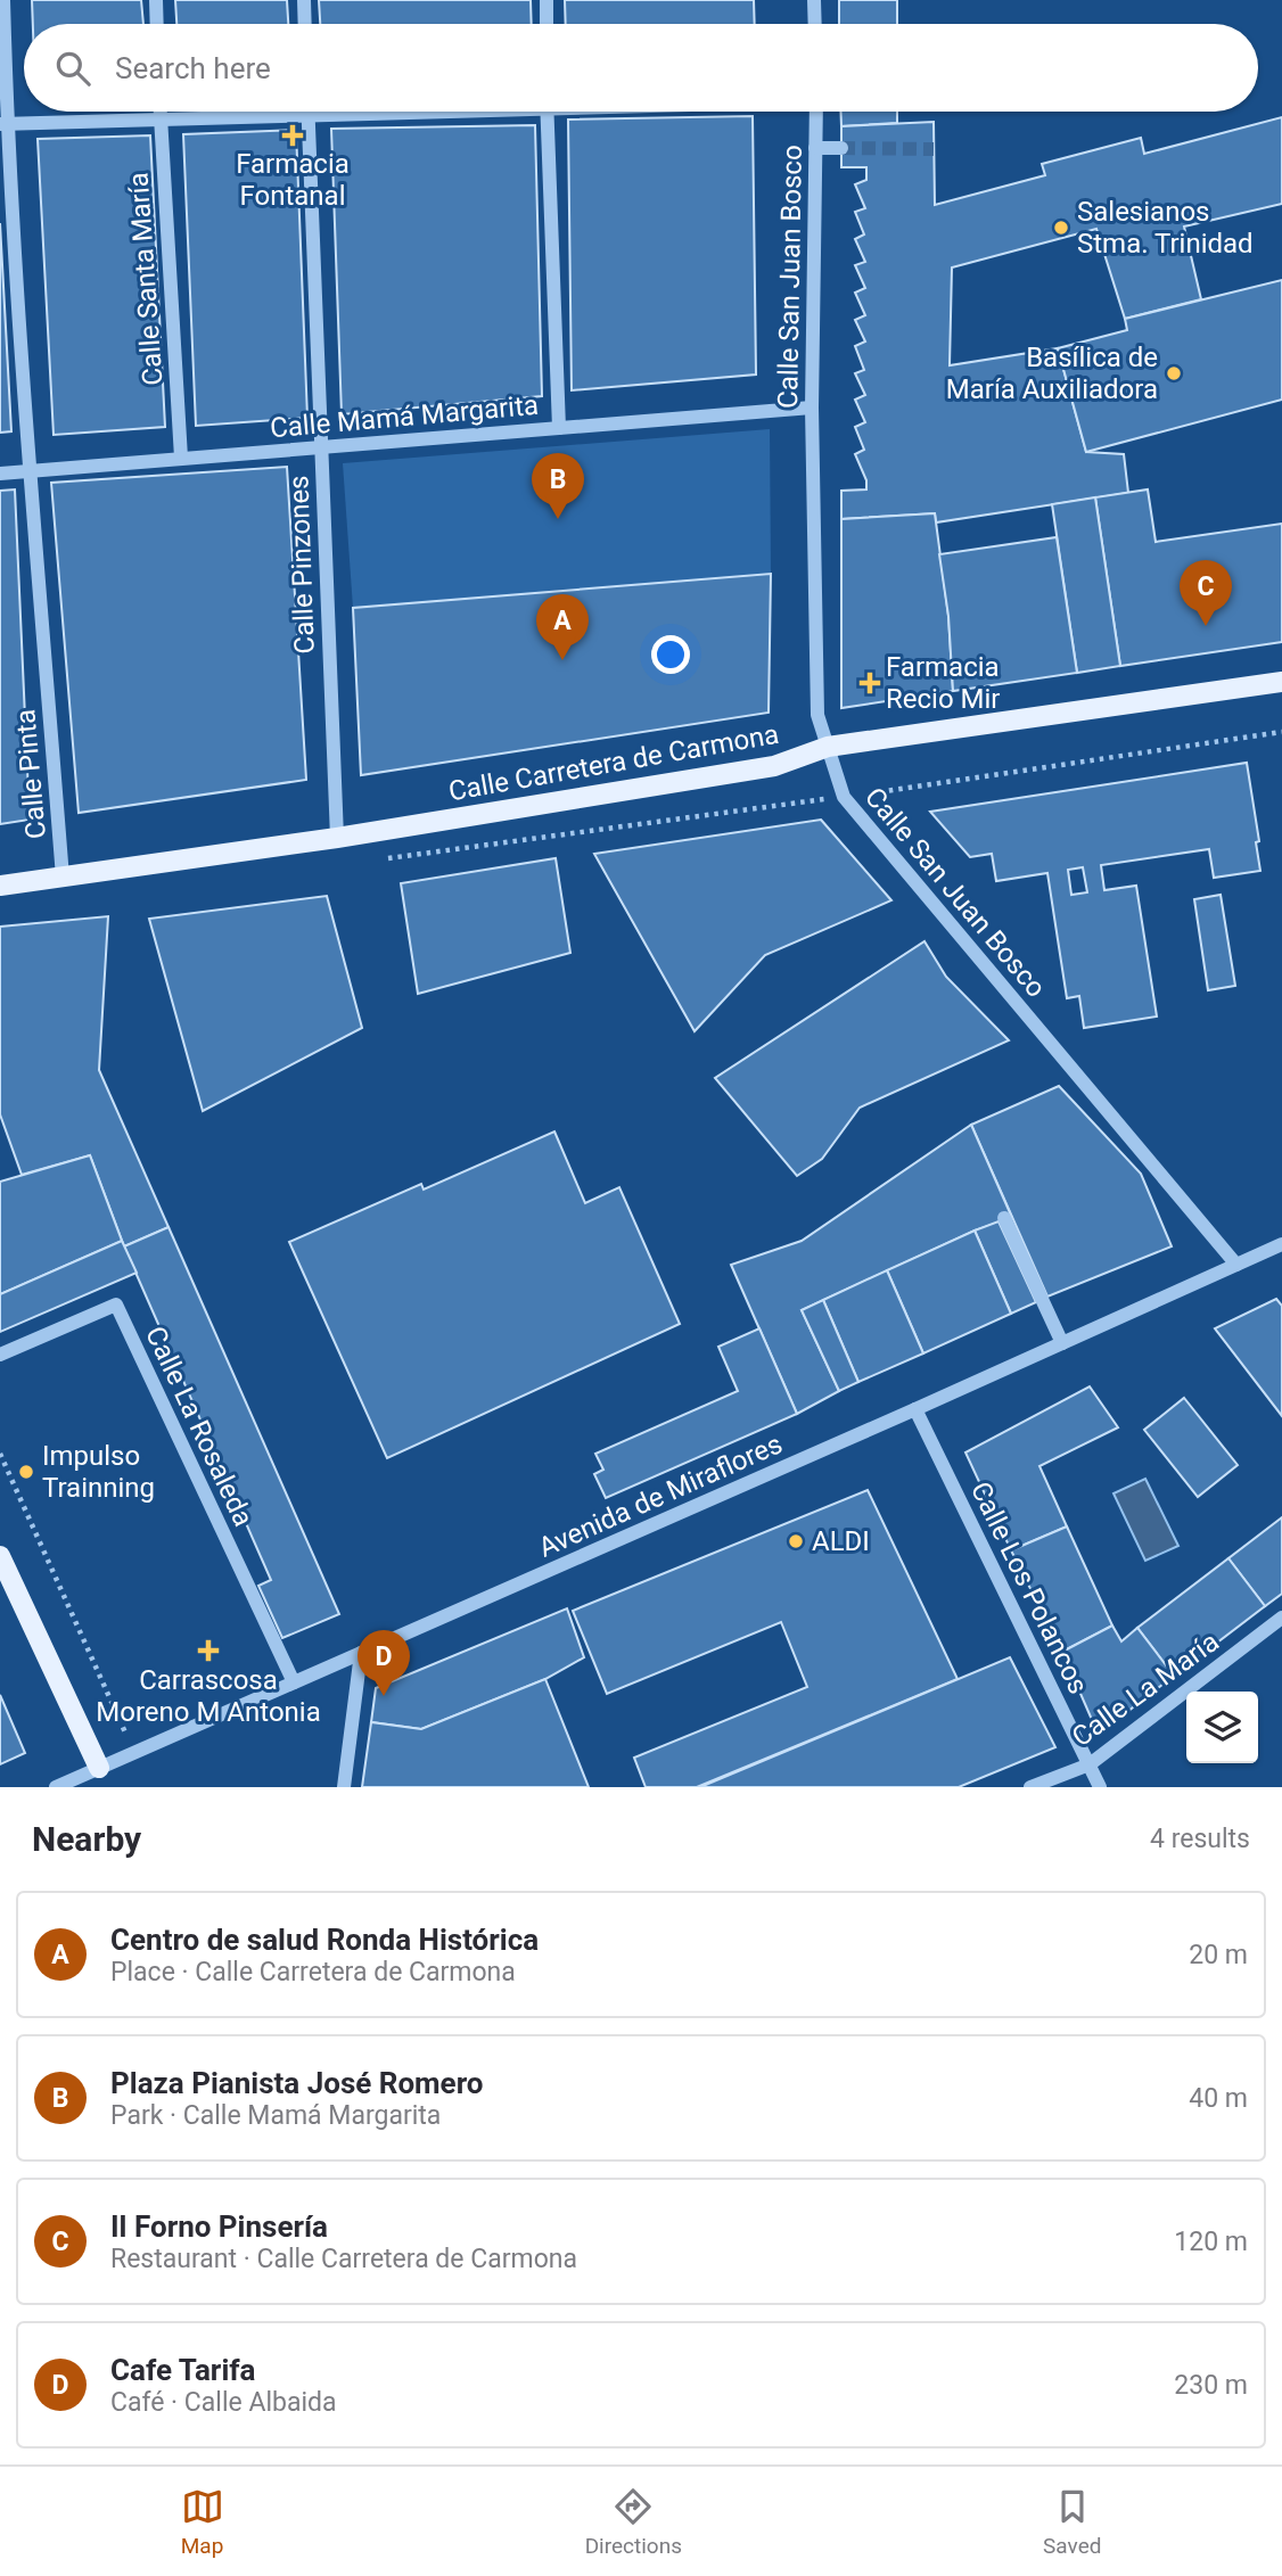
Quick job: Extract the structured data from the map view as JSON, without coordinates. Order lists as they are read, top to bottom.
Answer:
{
  "streets": {
    "main road": ["Calle Carretera de Carmona"],
    "street": [
      "Calle San Juan Bosco",
      "Calle Santa María",
      "Calle Mamá Margarita",
      "Calle Pinzones",
      "Calle Pinta",
      "Calle La Rosaleda",
      "Avenida de Miraflores",
      "Calle Los Polancos",
      "Calle La María"
    ]
  },
  "crossings": [
    ["Calle San Juan Bosco", "Calle Mamá Margarita"],
    ["Calle San Juan Bosco", "Calle Carretera de Carmona"],
    ["Calle San Juan Bosco", "Avenida de Miraflores"],
    ["Calle Santa María", "Calle Mamá Margarita"],
    ["Calle Mamá Margarita", "Calle Pinzones"],
    ["Calle Mamá Margarita", "Calle Pinta"],
    ["Calle Pinzones", "Calle Carretera de Carmona"],
    ["Calle Carretera de Carmona", "Calle Pinta"],
    ["Calle La Rosaleda", "Avenida de Miraflores"],
    ["Avenida de Miraflores", "Calle Los Polancos"],
    ["Calle Los Polancos", "Calle La María"]
  ],
  "places": {
    "health": ["Farmacia Fontanal", "Farmacia Recio Mir", "Carrascosa Moreno M Antonia"],
    "other": [
      "Salesianos Stma. Trinidad",
      "Basílica de María Auxiliadora",
      "Impulso Trainning",
      "ALDI"
    ]
  },
  "page": {
    "search": "Search here",
    "pins": [
      "B",
      "C",
      "A",
      "D"
    ],
    "heading": ["Nearby", "4 results"],
    "list": [
      {
        "mark": "A",
        "name": "Centro de salud Ronda Histórica",
        "note": "Place · Calle Carretera de Carmona",
        "value": "20 m"
      },
      {
        "mark": "B",
        "name": "Plaza Pianista José Romero",
        "note": "Park · Calle Mamá Margarita",
        "value": "40 m"
      },
      {
        "mark": "C",
        "name": "Il Forno Pinsería",
        "note": "Restaurant · Calle Carretera de Carmona",
        "value": "120 m"
      },
      {
        "mark": "D",
        "name": "Cafe Tarifa",
        "note": "Café · Calle Albaida",
        "value": "230 m"
      }
    ],
    "nav": ["Map", "Directions", "Saved"]
  }
}
